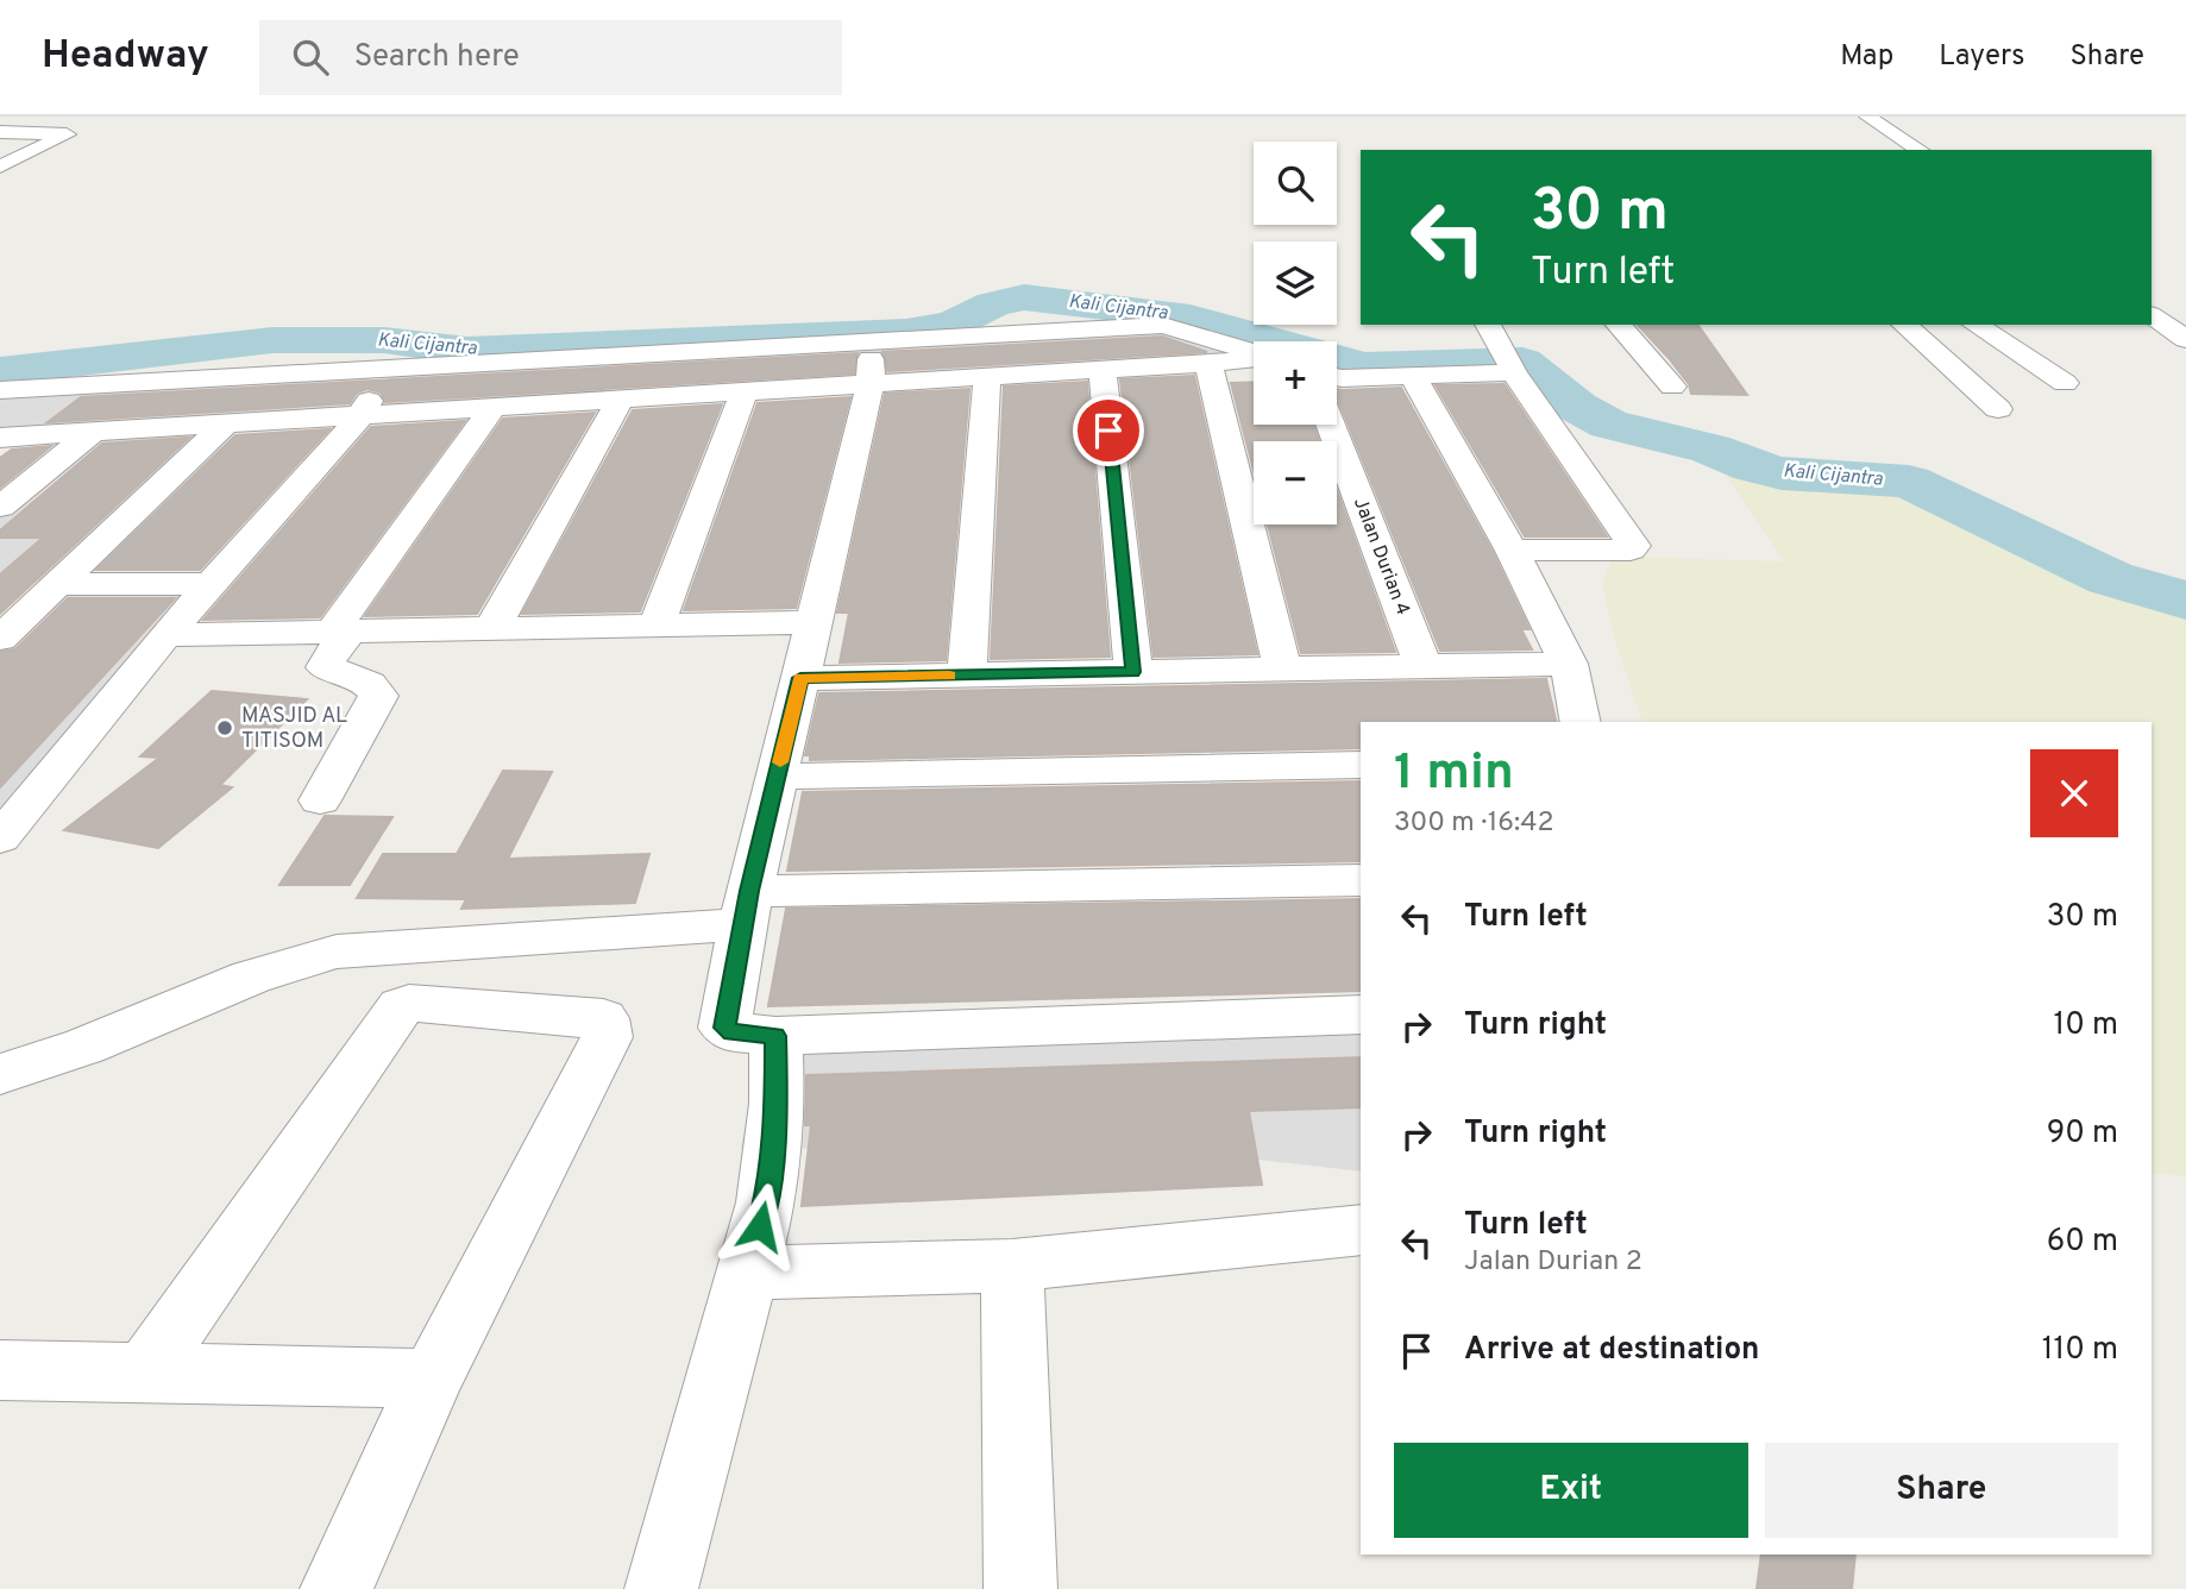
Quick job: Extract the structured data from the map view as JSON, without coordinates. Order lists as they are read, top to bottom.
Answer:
{
  "streets": {
    "street": ["Jalan Durian 4"]
  },
  "water": ["Kali Cijantra"],
  "places": ["MASJID AL TITISOM"],
  "page": {
    "header": "Headway",
    "search": "Search here",
    "nav": ["Map", "Layers", "Share"],
    "map_buttons": ["+", "−"],
    "turn": ["30 m", "Turn left"],
    "heading": ["1 min", "300 m · 16:42"],
    "list": [
      {
        "name": "Turn left",
        "value": "30 m"
      },
      {
        "name": "Turn right",
        "value": "10 m"
      },
      {
        "name": "Turn right",
        "value": "90 m"
      },
      {
        "name": "Turn left",
        "note": "Jalan Durian 2",
        "value": "60 m"
      },
      {
        "name": "Arrive at destination",
        "value": "110 m"
      }
    ],
    "buttons": ["Exit", "Share"]
  }
}
